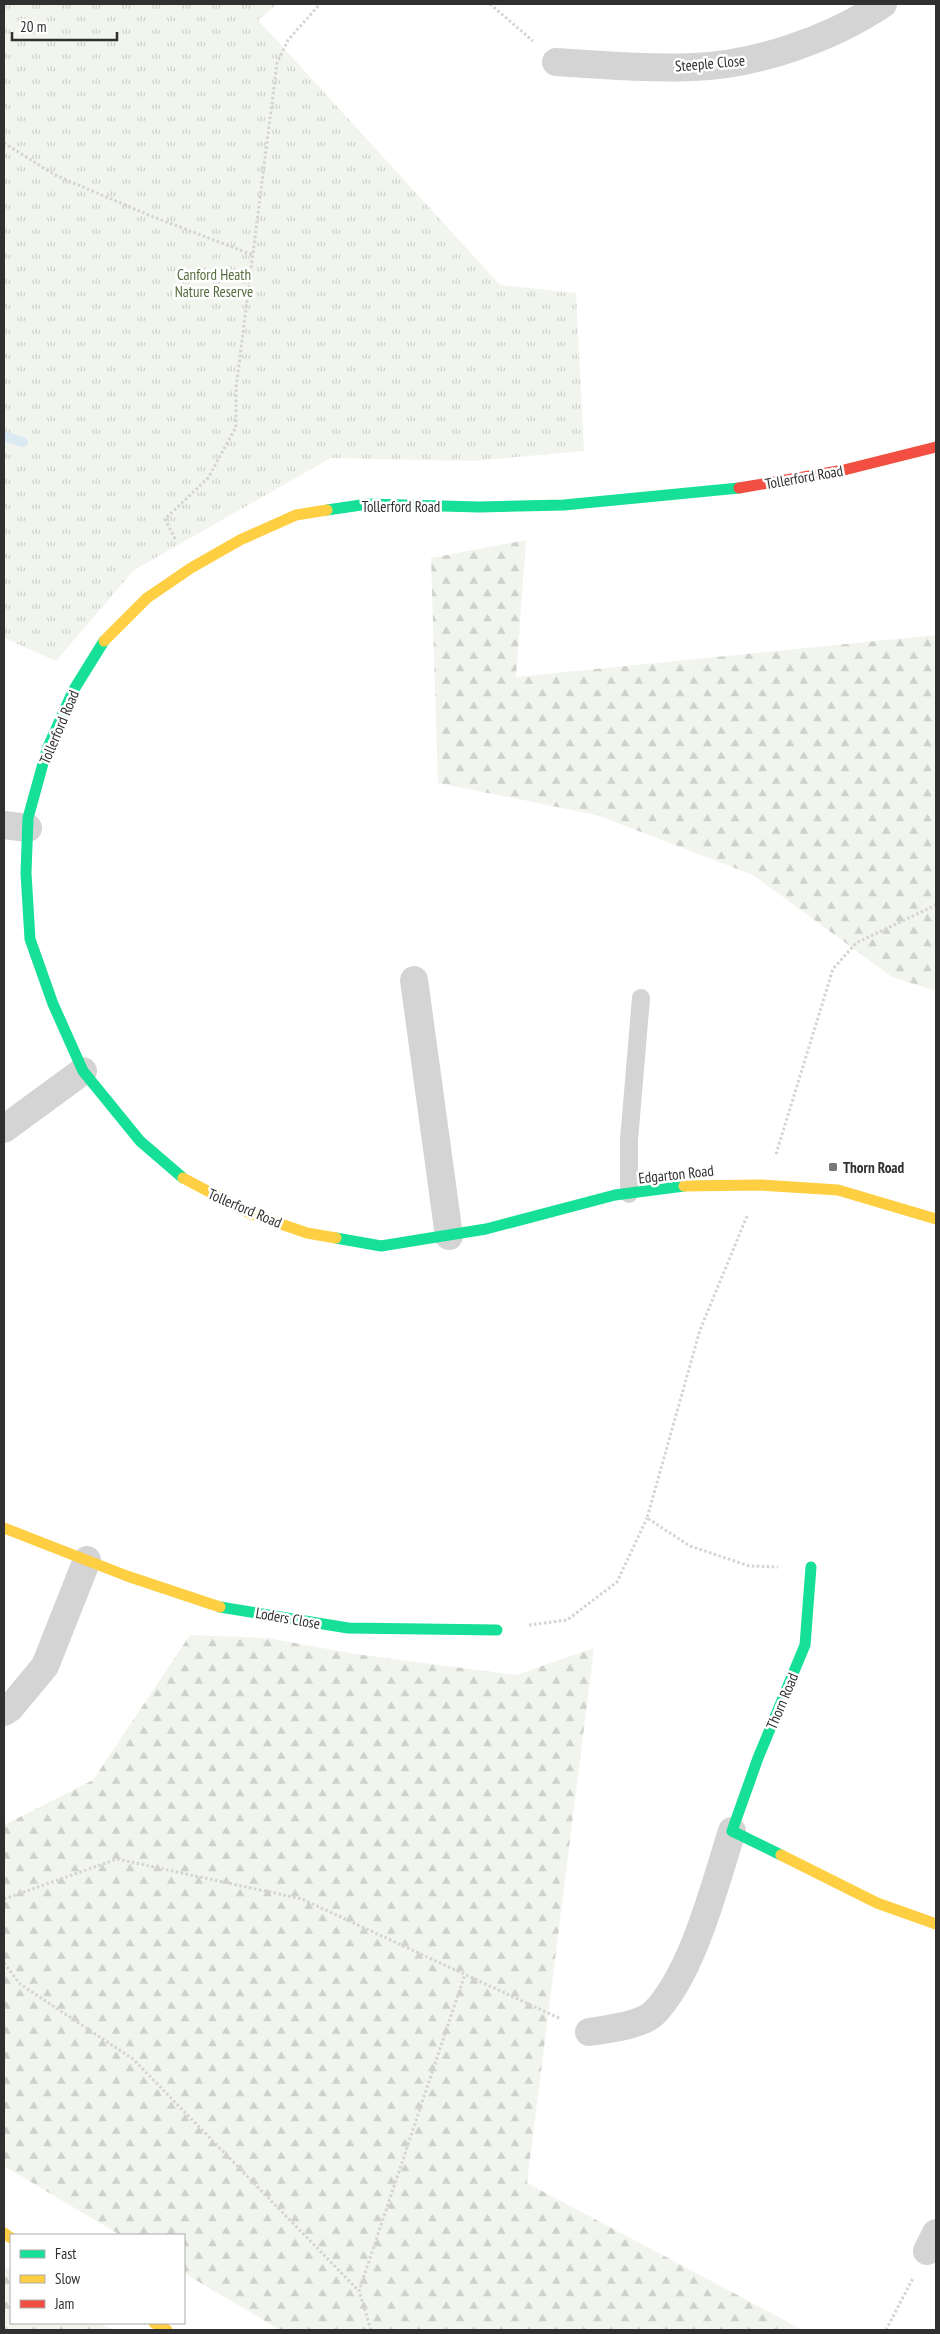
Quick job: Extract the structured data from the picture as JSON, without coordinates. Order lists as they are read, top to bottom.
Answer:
{
  "streets": {
    "street": [
      "Steeple Close",
      "Tollerford Road",
      "Edgarton Road",
      "Loders Close",
      "Thorn Road"
    ]
  },
  "crossings": [
    ["Tollerford Road", "Edgarton Road"]
  ],
  "parks": ["Canford Heath Nature Reserve"],
  "places": {
    "transit": ["Thorn Road"]
  },
  "legend": ["Fast", "Slow", "Jam"],
  "scale_bar": "20 m"
}
